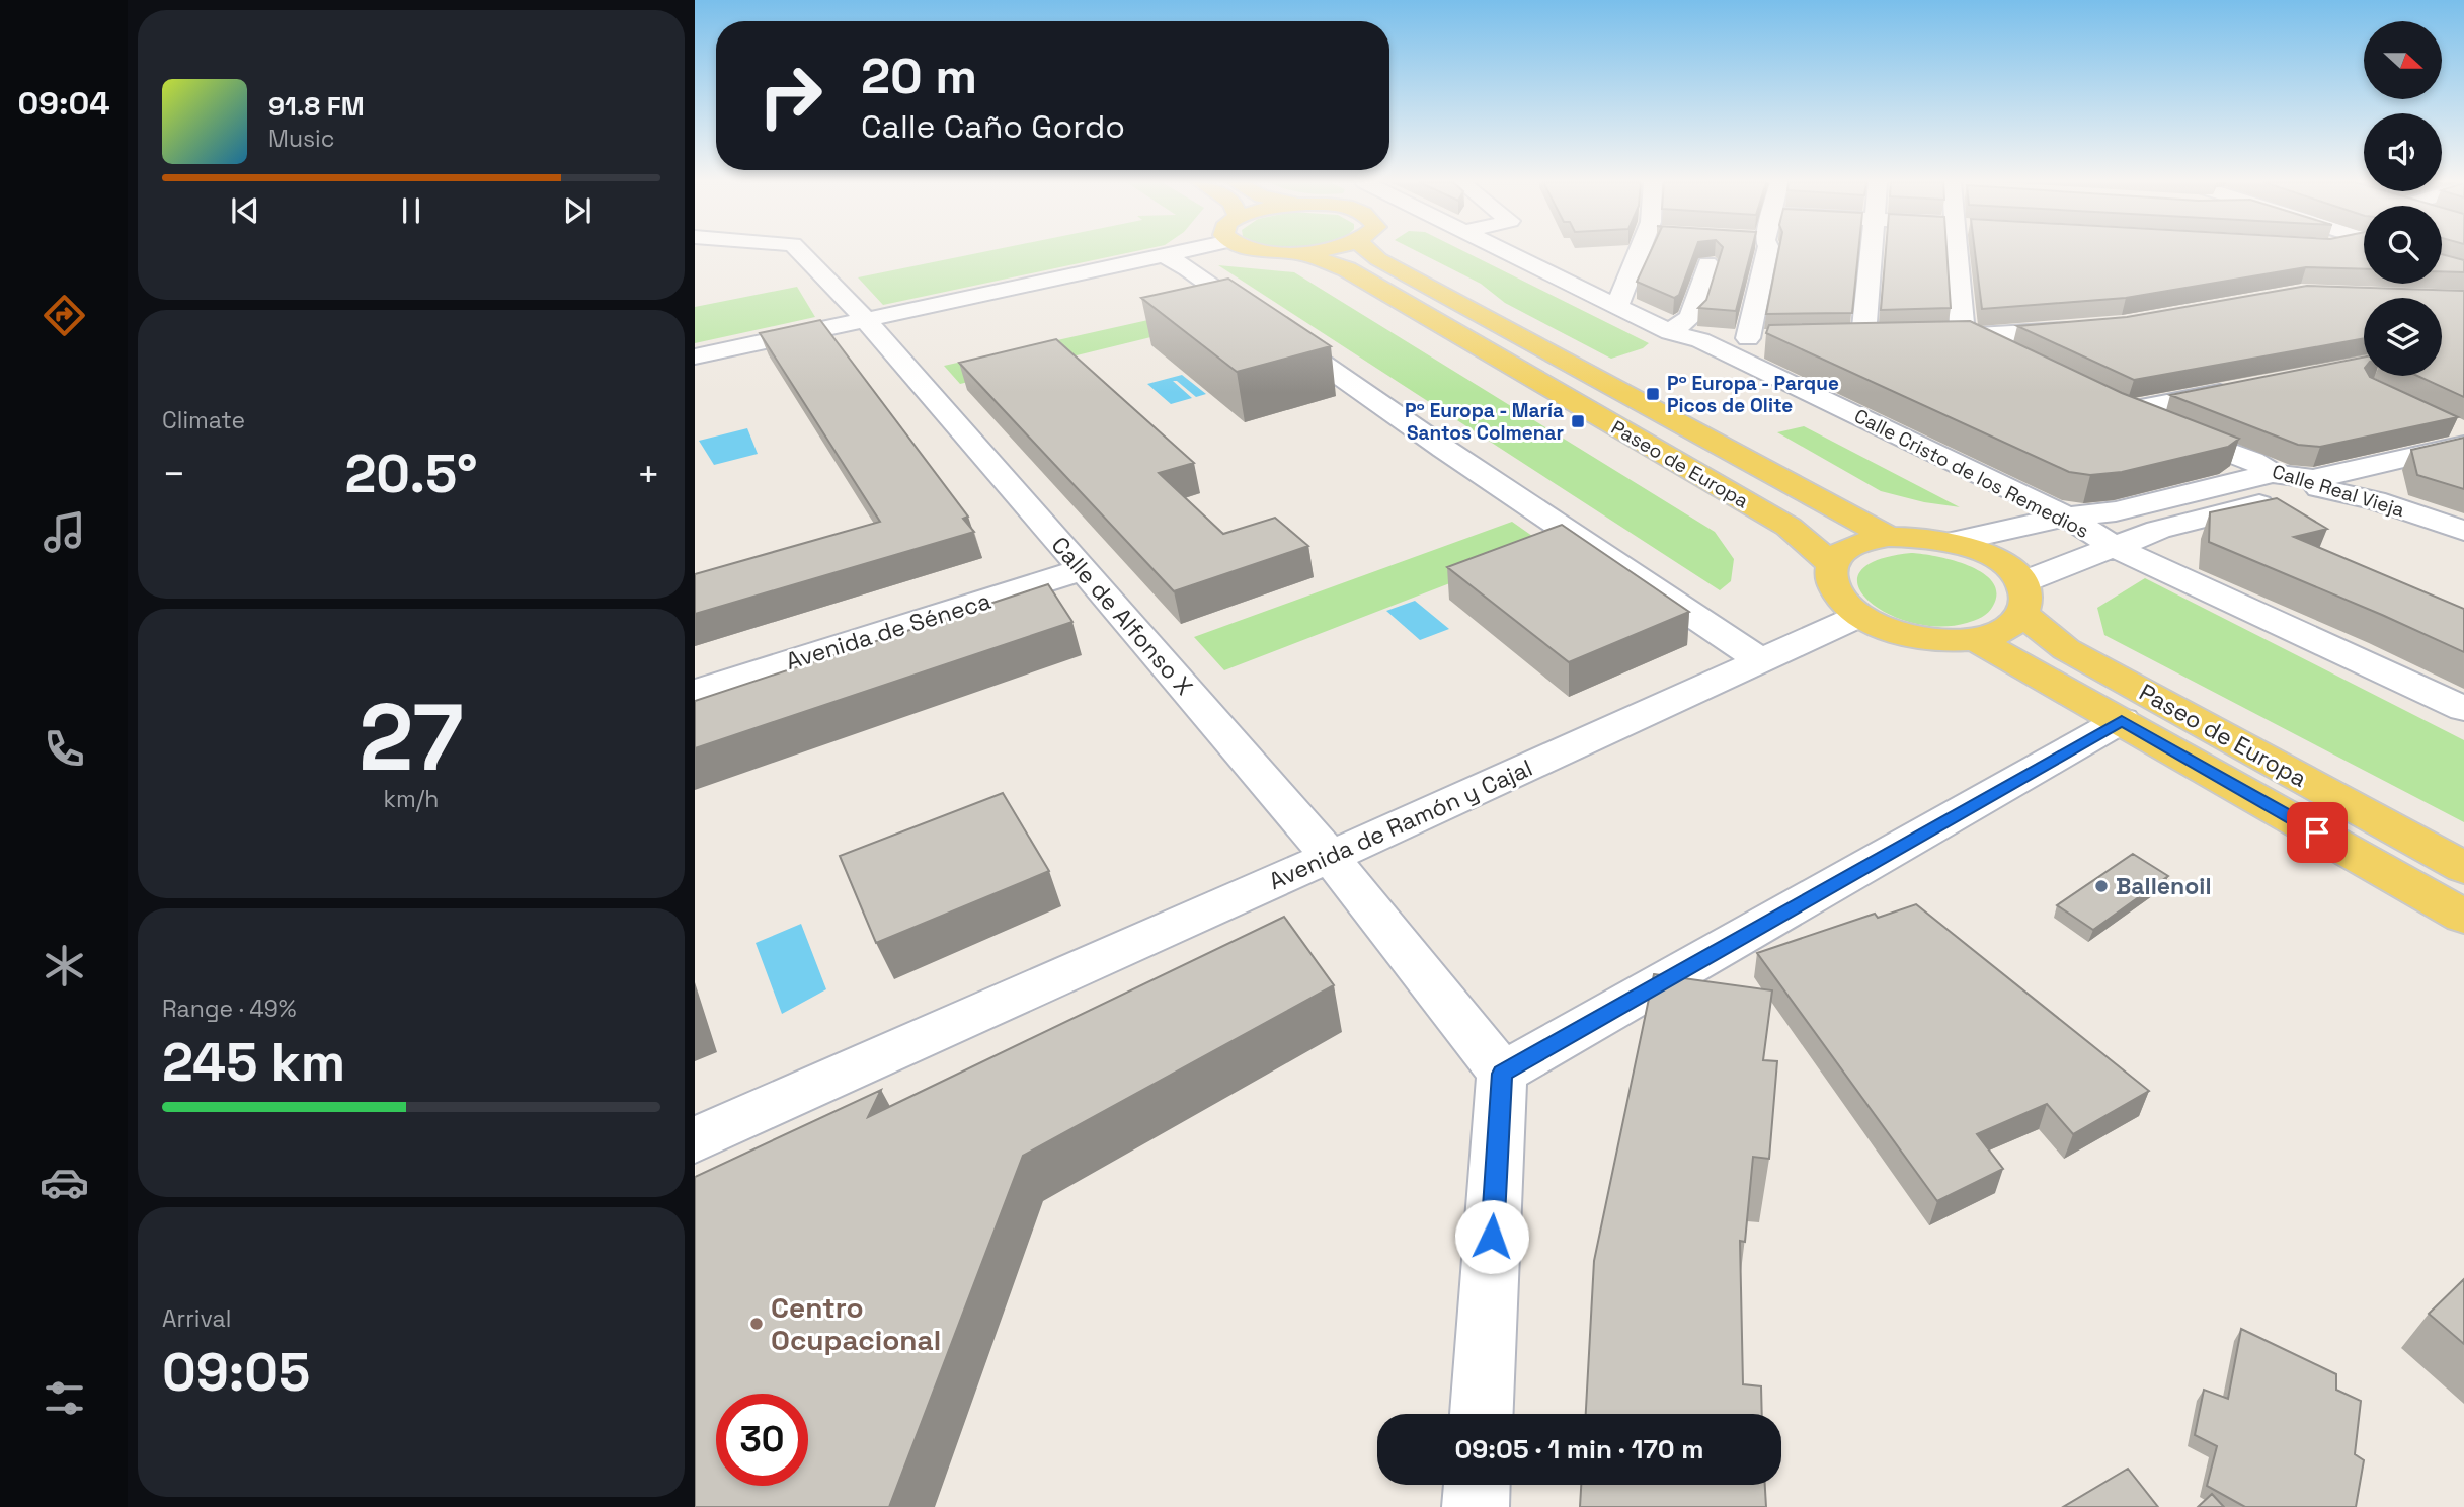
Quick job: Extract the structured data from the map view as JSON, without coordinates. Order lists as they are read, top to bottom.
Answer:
{
  "streets": {
    "main road": ["Paseo de Europa"],
    "street": [
      "Calle Cristo de los Remedios",
      "Calle Real Vieja",
      "Calle de Alfonso X",
      "Avenida de Séneca",
      "Avenida de Ramón y Cajal"
    ]
  },
  "crossings": [
    ["Calle de Alfonso X", "Avenida de Séneca"],
    ["Calle de Alfonso X", "Avenida de Ramón y Cajal"]
  ],
  "places": {
    "transit": ["Pº Europa - Parque Picos de Olite", "Pº Europa - María Santos Colmenar"],
    "other": ["Ballenoil", "Centro Ocupacional"]
  },
  "north": "right",
  "page": {
    "tabs": "09:04",
    "turn": ["20 m", "Calle Caño Gordo"],
    "song": ["91.8 FM", "Music"],
    "tile": [
      "Climate",
      ["27", "km/h"],
      ["Range · 49%", "245 km"],
      ["Arrival", "09:05"]
    ],
    "heat": ["−", "20.5°", "+"],
    "limit": "30",
    "trip": "09:05 · 1 min · 170 m"
  }
}
